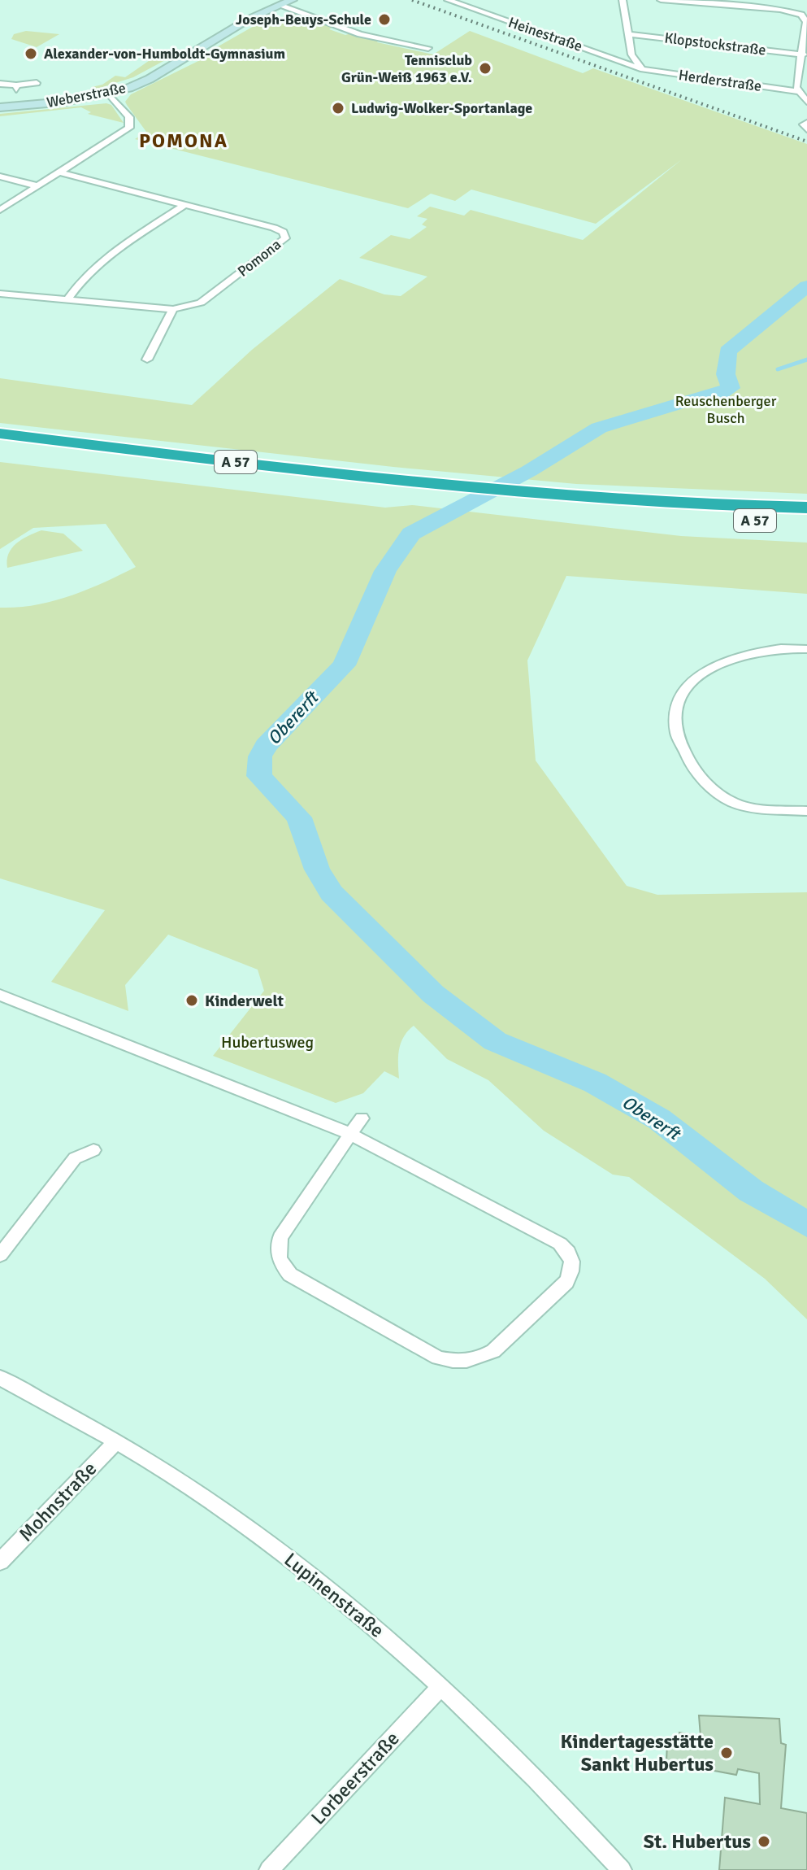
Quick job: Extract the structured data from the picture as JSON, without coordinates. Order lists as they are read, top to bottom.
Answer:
{
  "streets": {
    "highway": ["A 57"],
    "main road": ["Weberstraße"],
    "street": [
      "Heinestraße",
      "Klopstockstraße",
      "Herderstraße",
      "Pomona",
      "Mohnstraße",
      "Lupinenstraße",
      "Lorbeerstraße"
    ]
  },
  "crossings": [
    ["Heinestraße", "Herderstraße"],
    ["Mohnstraße", "Lupinenstraße"],
    ["Lupinenstraße", "Lorbeerstraße"]
  ],
  "districts": ["POMONA"],
  "water": ["Obererft"],
  "parks": ["Reuschenberger Busch", "Hubertusweg"],
  "places": [
    "Joseph-Beuys-Schule",
    "Alexander-von-Humboldt-Gymnasium",
    "Tennisclub Grün-Weiß 1963 e.V.",
    "Ludwig-Wolker-Sportanlage",
    "Kinderwelt",
    "Kindertagesstätte Sankt Hubertus",
    "St. Hubertus"
  ]
}
